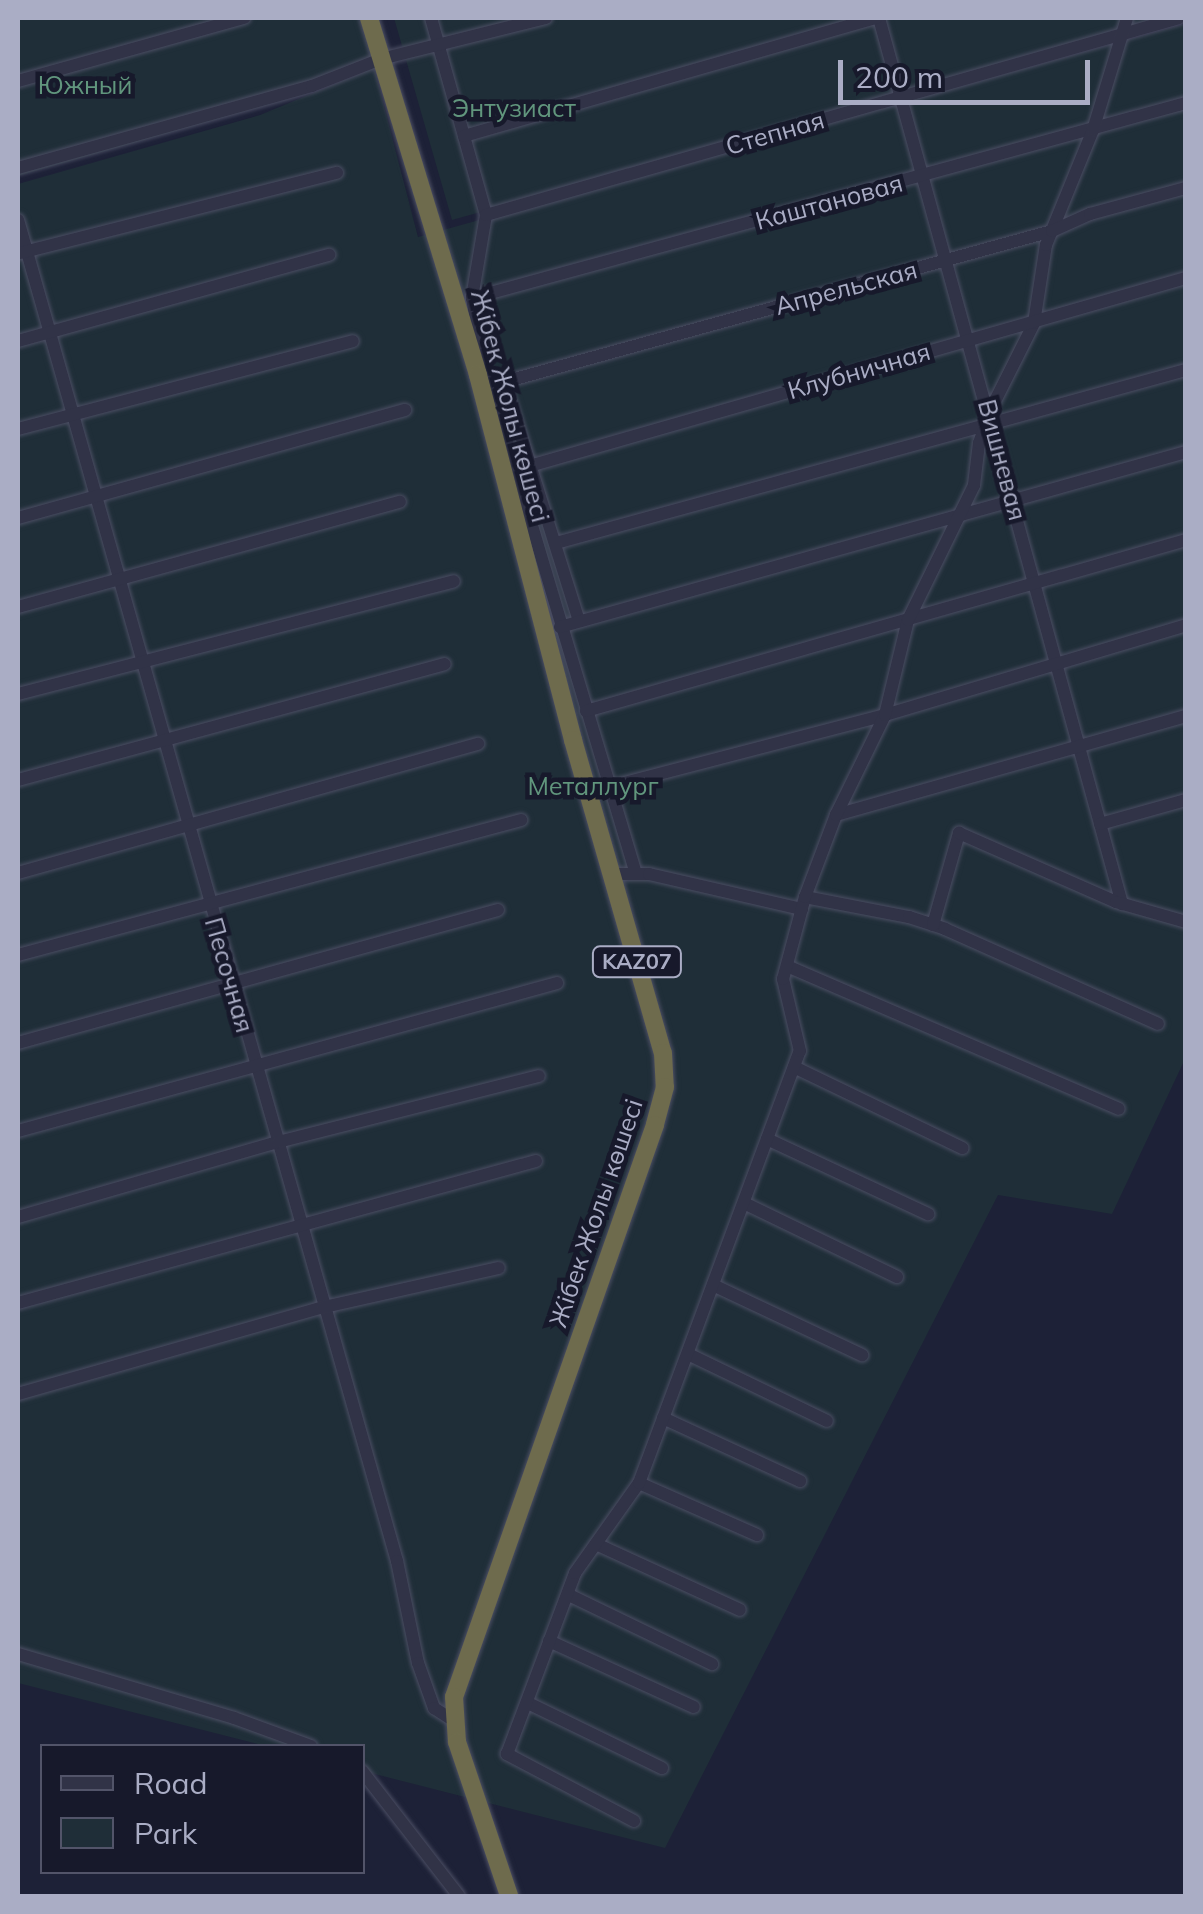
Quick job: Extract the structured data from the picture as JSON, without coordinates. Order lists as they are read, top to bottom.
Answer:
{
  "streets": {
    "highway": ["Жібек Жолы көшесі", "KAZ07"],
    "street": [
      "Степная",
      "Каштановая",
      "Апрельская",
      "Клубничная",
      "Вишневая",
      "Песочная"
    ]
  },
  "crossings": [
    ["Степная", "Вишневая"],
    ["Каштановая", "Вишневая"],
    ["Апрельская", "Клубничная"],
    ["Апрельская", "Вишневая"],
    ["Клубничная", "Вишневая"],
    ["Жібек Жолы көшесі", "Песочная"]
  ],
  "parks": ["Южный", "Энтузиаст", "Металлург"],
  "legend": ["Road", "Park"],
  "scale_bar": "200 m"
}
